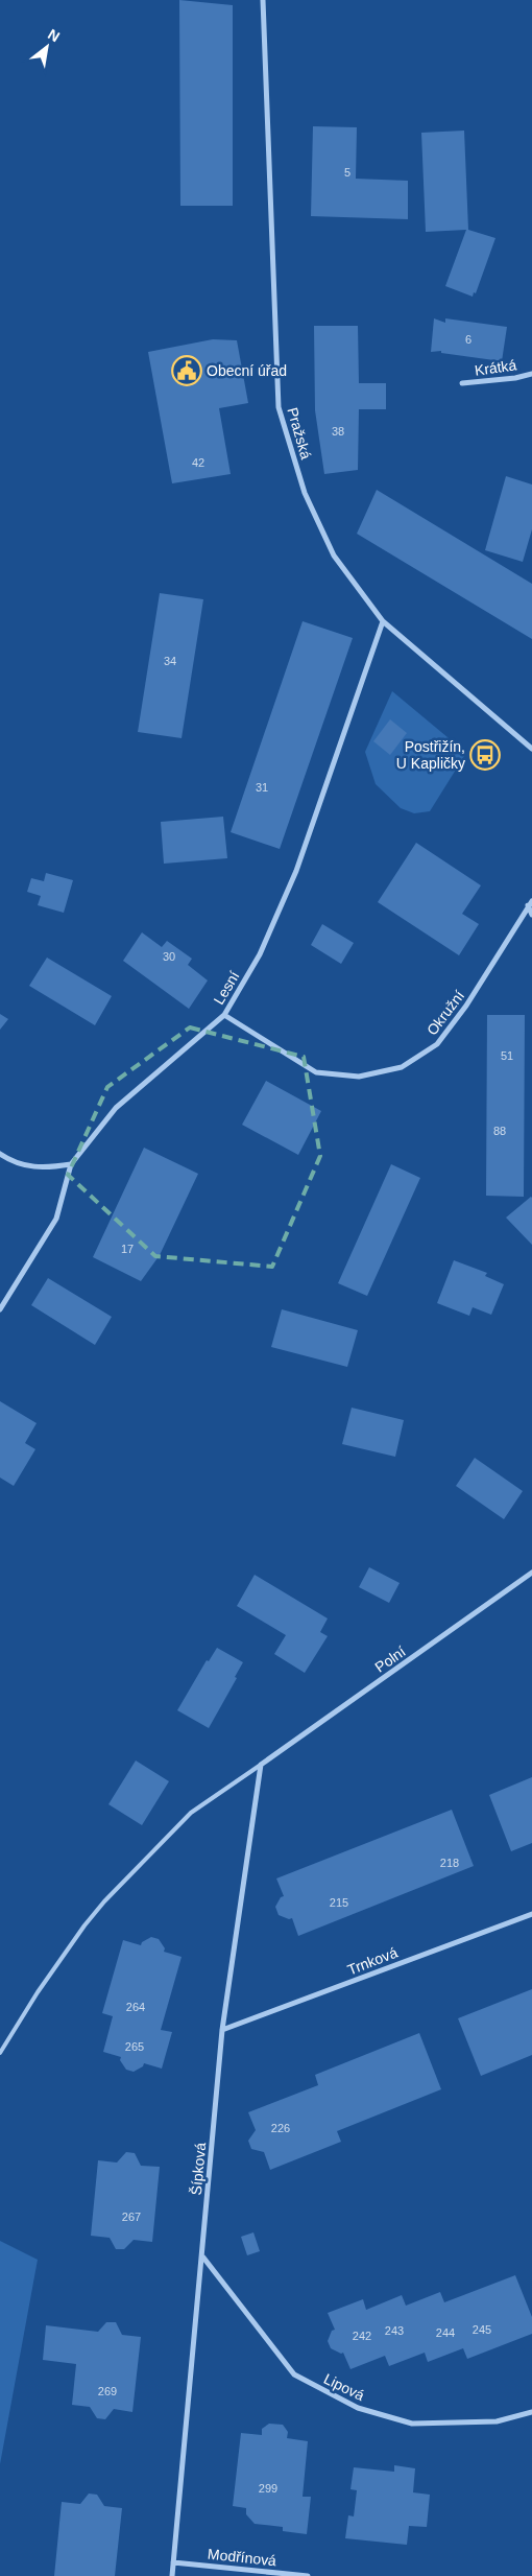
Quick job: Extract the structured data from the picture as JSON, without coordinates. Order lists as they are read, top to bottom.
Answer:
{
  "streets": {
    "street": [
      "Krátká",
      "Pražská",
      "Lesní",
      "Okružní",
      "Polní",
      "Trnková",
      "Šípková",
      "Lipová",
      "Modřínová"
    ]
  },
  "crossings": [
    ["Pražská", "Lesní"],
    ["Lesní", "Okružní"],
    ["Polní", "Šípková"],
    ["Trnková", "Šípková"],
    ["Šípková", "Lipová"],
    ["Šípková", "Modřínová"]
  ],
  "places": {
    "public building": ["Obecní úřad"],
    "bus stop": ["Postřižín, U Kapličky"]
  },
  "house_numbers": [
    "5",
    "6",
    "38",
    "42",
    "34",
    "31",
    "30",
    "51",
    "88",
    "17",
    "218",
    "215",
    "264",
    "265",
    "226",
    "267",
    "245",
    "243",
    "244",
    "242",
    "269",
    "299"
  ],
  "north": "top right"
}
